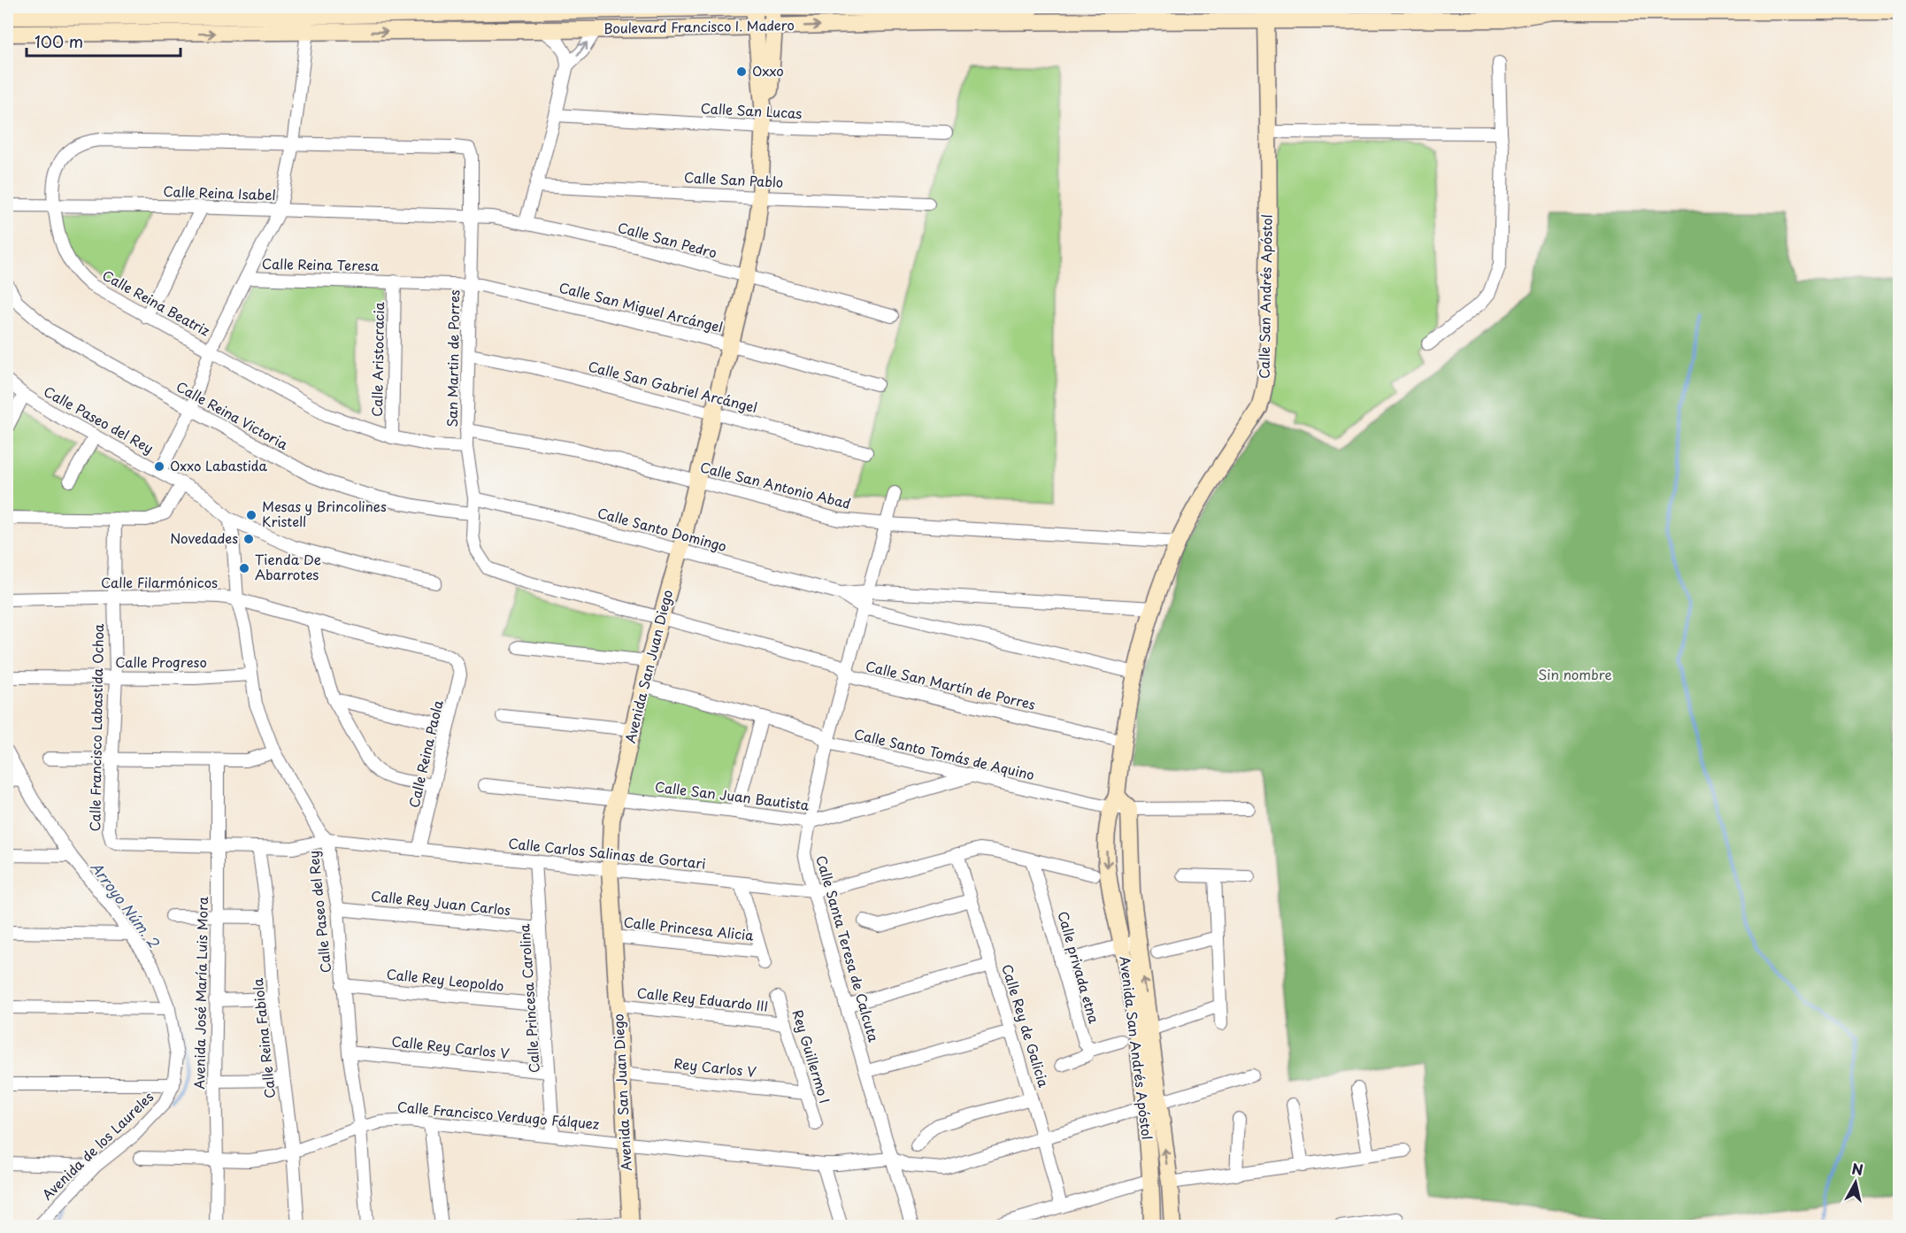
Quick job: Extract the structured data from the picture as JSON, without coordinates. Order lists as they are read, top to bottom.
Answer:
{
  "streets": {
    "street": [
      "Boulevard Francisco I. Madero",
      "Calle San Lucas",
      "Calle San Pablo",
      "Calle Reina Isabel",
      "Calle San Pedro",
      "Calle Reina Teresa",
      "Calle San Andrés Apóstol",
      "Calle Reina Beatriz",
      "Calle San Miguel Arcángel",
      "San Martin de Porres",
      "Calle Aristocracia",
      "Calle San Gabriel Arcángel",
      "Calle Reina Victoria",
      "Calle Paseo del Rey",
      "Calle San Antonio Abad",
      "Calle Santo Domingo",
      "Calle Filarmónicos",
      "Calle Progreso",
      "Avenida San Juan Diego",
      "Calle San Martín de Porres",
      "Calle Francisco Labastida Ochoa",
      "Calle Reina Paola",
      "Calle Santo Tomás de Aquino",
      "Calle San Juan Bautista",
      "Calle Carlos Salinas de Gortari",
      "Calle Rey Juan Carlos",
      "Calle Princesa Alicia",
      "Calle Santa Teresa de Calcuta",
      "Calle privada etna",
      "Calle Rey Leopoldo",
      "Avenida José María Luis Mora",
      "Calle Princesa Carolina",
      "Calle Rey Eduardo III",
      "Calle Rey de Galicia",
      "Calle Reina Fabiola",
      "Calle Rey Carlos V",
      "Avenida San Andrés Apóstol",
      "Rey Guillermo I",
      "Rey Carlos V",
      "Calle Francisco Verdugo Fálquez",
      "Avenida de los Laureles"
    ]
  },
  "crossings": [
    ["Boulevard Francisco I. Madero", "Calle San Andrés Apóstol"],
    ["Boulevard Francisco I. Madero", "Avenida San Juan Diego"],
    ["Calle San Lucas", "Avenida San Juan Diego"],
    ["Calle San Pablo", "Avenida San Juan Diego"],
    ["Calle Reina Isabel", "Calle San Pedro"],
    ["Calle Reina Isabel", "Calle Reina Beatriz"],
    ["Calle San Pedro", "San Martin de Porres"],
    ["Calle San Pedro", "Avenida San Juan Diego"],
    ["Calle Reina Teresa", "Calle San Miguel Arcángel"],
    ["Calle Reina Teresa", "Calle Aristocracia"],
    ["Calle San Andrés Apóstol", "Calle San Antonio Abad"],
    ["Calle San Andrés Apóstol", "Calle Santo Domingo"],
    ["Calle San Andrés Apóstol", "Calle San Martín de Porres"],
    ["Calle San Andrés Apóstol", "Calle Santo Tomás de Aquino"],
    ["Calle San Andrés Apóstol", "Avenida San Andrés Apóstol"],
    ["Calle Reina Beatriz", "San Martin de Porres"],
    ["Calle Reina Beatriz", "Calle Aristocracia"],
    ["Calle San Miguel Arcángel", "San Martin de Porres"],
    ["Calle San Miguel Arcángel", "Calle Aristocracia"],
    ["Calle San Miguel Arcángel", "Avenida San Juan Diego"],
    ["San Martin de Porres", "Calle San Gabriel Arcángel"],
    ["San Martin de Porres", "Calle Reina Victoria"],
    ["San Martin de Porres", "Calle San Antonio Abad"],
    ["San Martin de Porres", "Calle Santo Domingo"],
    ["San Martin de Porres", "Calle San Martín de Porres"],
    ["Calle San Gabriel Arcángel", "Avenida San Juan Diego"],
    ["Calle Paseo del Rey", "Calle Filarmónicos"],
    ["Calle Paseo del Rey", "Calle Progreso"],
    ["Calle Paseo del Rey", "Calle Carlos Salinas de Gortari"],
    ["Calle Paseo del Rey", "Calle Rey Juan Carlos"],
    ["Calle Paseo del Rey", "Calle Rey Leopoldo"],
    ["Calle Paseo del Rey", "Calle Rey Carlos V"],
    ["Calle Paseo del Rey", "Calle Francisco Verdugo Fálquez"],
    ["Calle San Antonio Abad", "Avenida San Juan Diego"],
    ["Calle San Antonio Abad", "Calle Santa Teresa de Calcuta"],
    ["Calle Santo Domingo", "Avenida San Juan Diego"],
    ["Calle Santo Domingo", "Calle Santa Teresa de Calcuta"],
    ["Calle Filarmónicos", "Calle Francisco Labastida Ochoa"],
    ["Calle Filarmónicos", "Calle Reina Paola"],
    ["Calle Progreso", "Calle Francisco Labastida Ochoa"],
    ["Avenida San Juan Diego", "Calle San Martín de Porres"],
    ["Avenida San Juan Diego", "Calle Santo Tomás de Aquino"],
    ["Avenida San Juan Diego", "Calle San Juan Bautista"],
    ["Avenida San Juan Diego", "Calle Carlos Salinas de Gortari"],
    ["Avenida San Juan Diego", "Calle Princesa Alicia"],
    ["Avenida San Juan Diego", "Calle Rey Eduardo III"],
    ["Avenida San Juan Diego", "Rey Carlos V"],
    ["Avenida San Juan Diego", "Calle Francisco Verdugo Fálquez"],
    ["Calle San Martín de Porres", "Calle Santa Teresa de Calcuta"],
    ["Calle Francisco Labastida Ochoa", "Calle Carlos Salinas de Gortari"],
    ["Calle Reina Paola", "Calle Carlos Salinas de Gortari"],
    ["Calle Santo Tomás de Aquino", "Calle San Juan Bautista"],
    ["Calle Santo Tomás de Aquino", "Calle Santa Teresa de Calcuta"],
    ["Calle Santo Tomás de Aquino", "Avenida San Andrés Apóstol"],
    ["Calle San Juan Bautista", "Calle Santa Teresa de Calcuta"],
    ["Calle Carlos Salinas de Gortari", "Calle Santa Teresa de Calcuta"],
    ["Calle Carlos Salinas de Gortari", "Calle privada etna"],
    ["Calle Carlos Salinas de Gortari", "Avenida José María Luis Mora"],
    ["Calle Carlos Salinas de Gortari", "Calle Princesa Carolina"],
    ["Calle Carlos Salinas de Gortari", "Calle Rey de Galicia"],
    ["Calle Carlos Salinas de Gortari", "Calle Reina Fabiola"],
    ["Calle Rey Juan Carlos", "Calle Princesa Carolina"],
    ["Calle Santa Teresa de Calcuta", "Calle Francisco Verdugo Fálquez"],
    ["Calle Rey Leopoldo", "Calle Princesa Carolina"],
    ["Avenida José María Luis Mora", "Calle Francisco Verdugo Fálquez"],
    ["Calle Princesa Carolina", "Calle Rey Carlos V"],
    ["Calle Princesa Carolina", "Calle Francisco Verdugo Fálquez"],
    ["Calle Rey Eduardo III", "Rey Guillermo I"],
    ["Calle Reina Fabiola", "Calle Francisco Verdugo Fálquez"],
    ["Rey Guillermo I", "Rey Carlos V"]
  ],
  "water": ["Arroyo Núm. 2"],
  "parks": ["Sin nombre"],
  "places": [
    "Oxxo",
    "Oxxo Labastida",
    "Mesas y Brincolines Kristell",
    "Novedades",
    "Tienda De Abarrotes"
  ],
  "scale_bar": "100 m",
  "north": "top"
}
